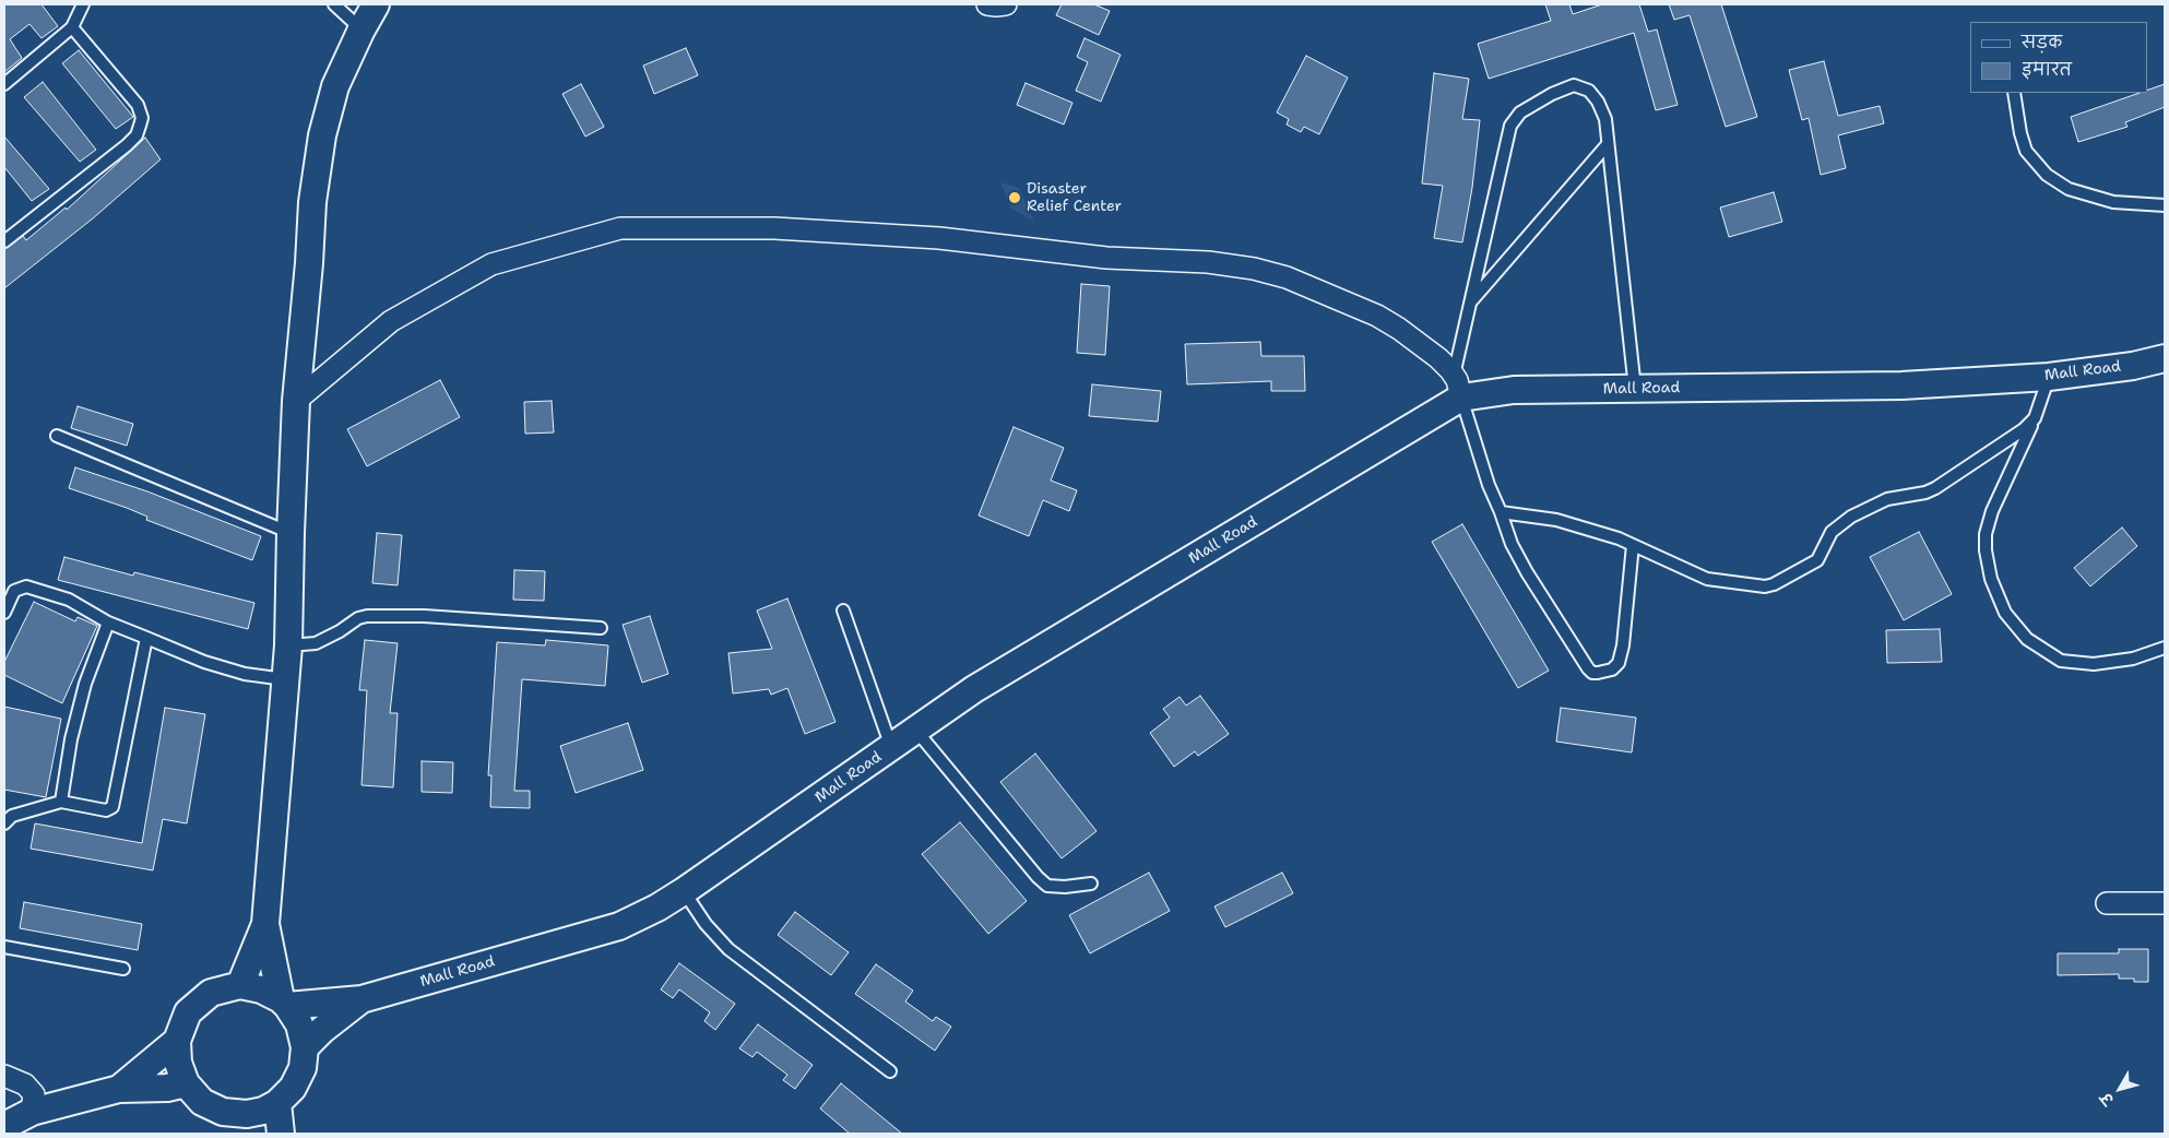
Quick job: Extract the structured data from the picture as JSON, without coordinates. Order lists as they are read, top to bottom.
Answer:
{
  "streets": {
    "street": ["Mall Road"]
  },
  "places": ["Disaster Relief Center"],
  "legend": ["सड़क", "इमारत"],
  "north": "bottom left"
}
